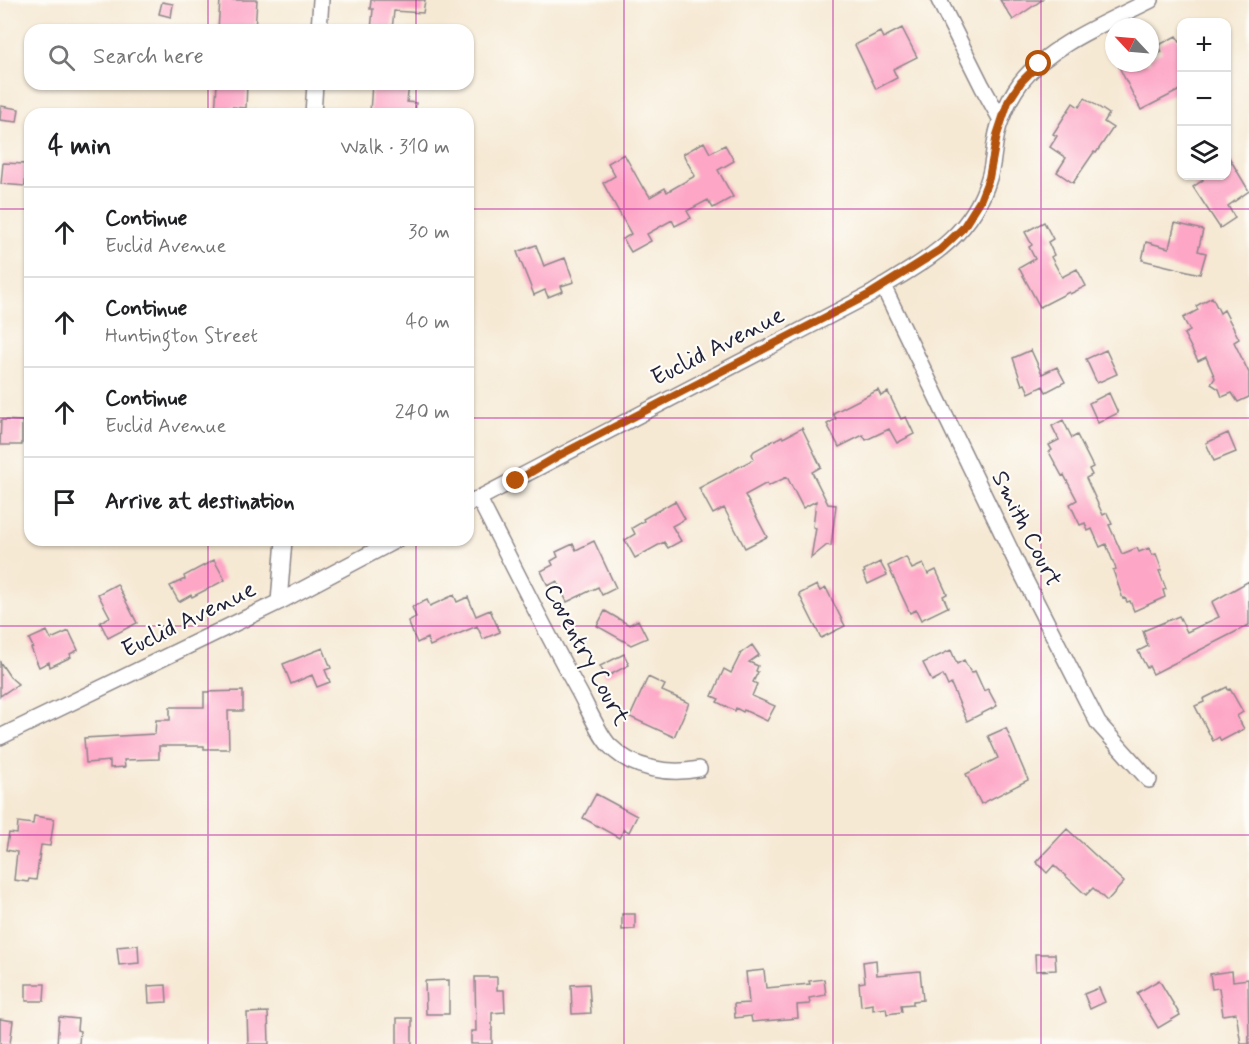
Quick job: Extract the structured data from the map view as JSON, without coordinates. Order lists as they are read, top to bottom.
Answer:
{
  "streets": {
    "street": ["Euclid Avenue", "Smith Court", "Coventry Court"]
  },
  "crossings": [
    ["Euclid Avenue", "Smith Court"],
    ["Euclid Avenue", "Coventry Court"]
  ],
  "north": "top left",
  "page": {
    "map_buttons": ["+", "−"],
    "search": "Search here",
    "heading": ["4 min", "Walk · 310 m"],
    "list": [
      ["Continue", "Euclid Avenue", "30 m"],
      ["Continue", "Huntington Street", "40 m"],
      ["Continue", "Euclid Avenue", "240 m"],
      "Arrive at destination"
    ]
  }
}
